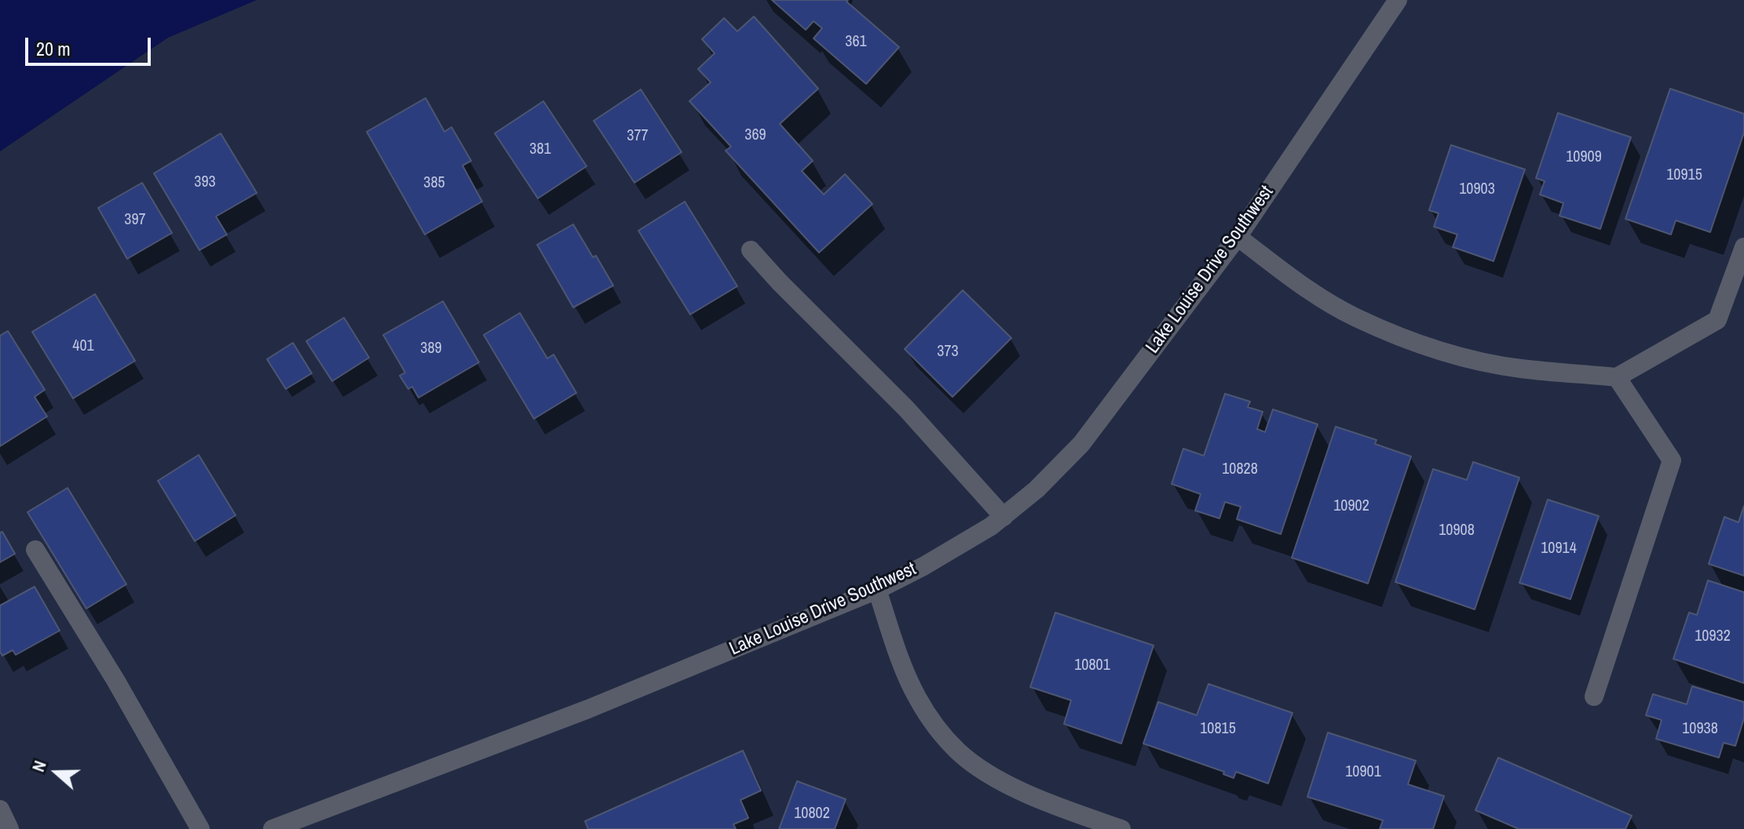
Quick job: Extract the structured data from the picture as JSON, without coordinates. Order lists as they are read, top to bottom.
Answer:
{
  "streets": {
    "street": ["Lake Louise Drive Southwest"]
  },
  "house_numbers": [
    "361",
    "369",
    "377",
    "381",
    "10909",
    "10915",
    "393",
    "385",
    "10903",
    "397",
    "401",
    "389",
    "373",
    "10828",
    "10902",
    "10908",
    "10914",
    "10932",
    "10801",
    "10815",
    "10938",
    "10901",
    "10802"
  ],
  "scale_bar": "20 m",
  "north": "left"
}
